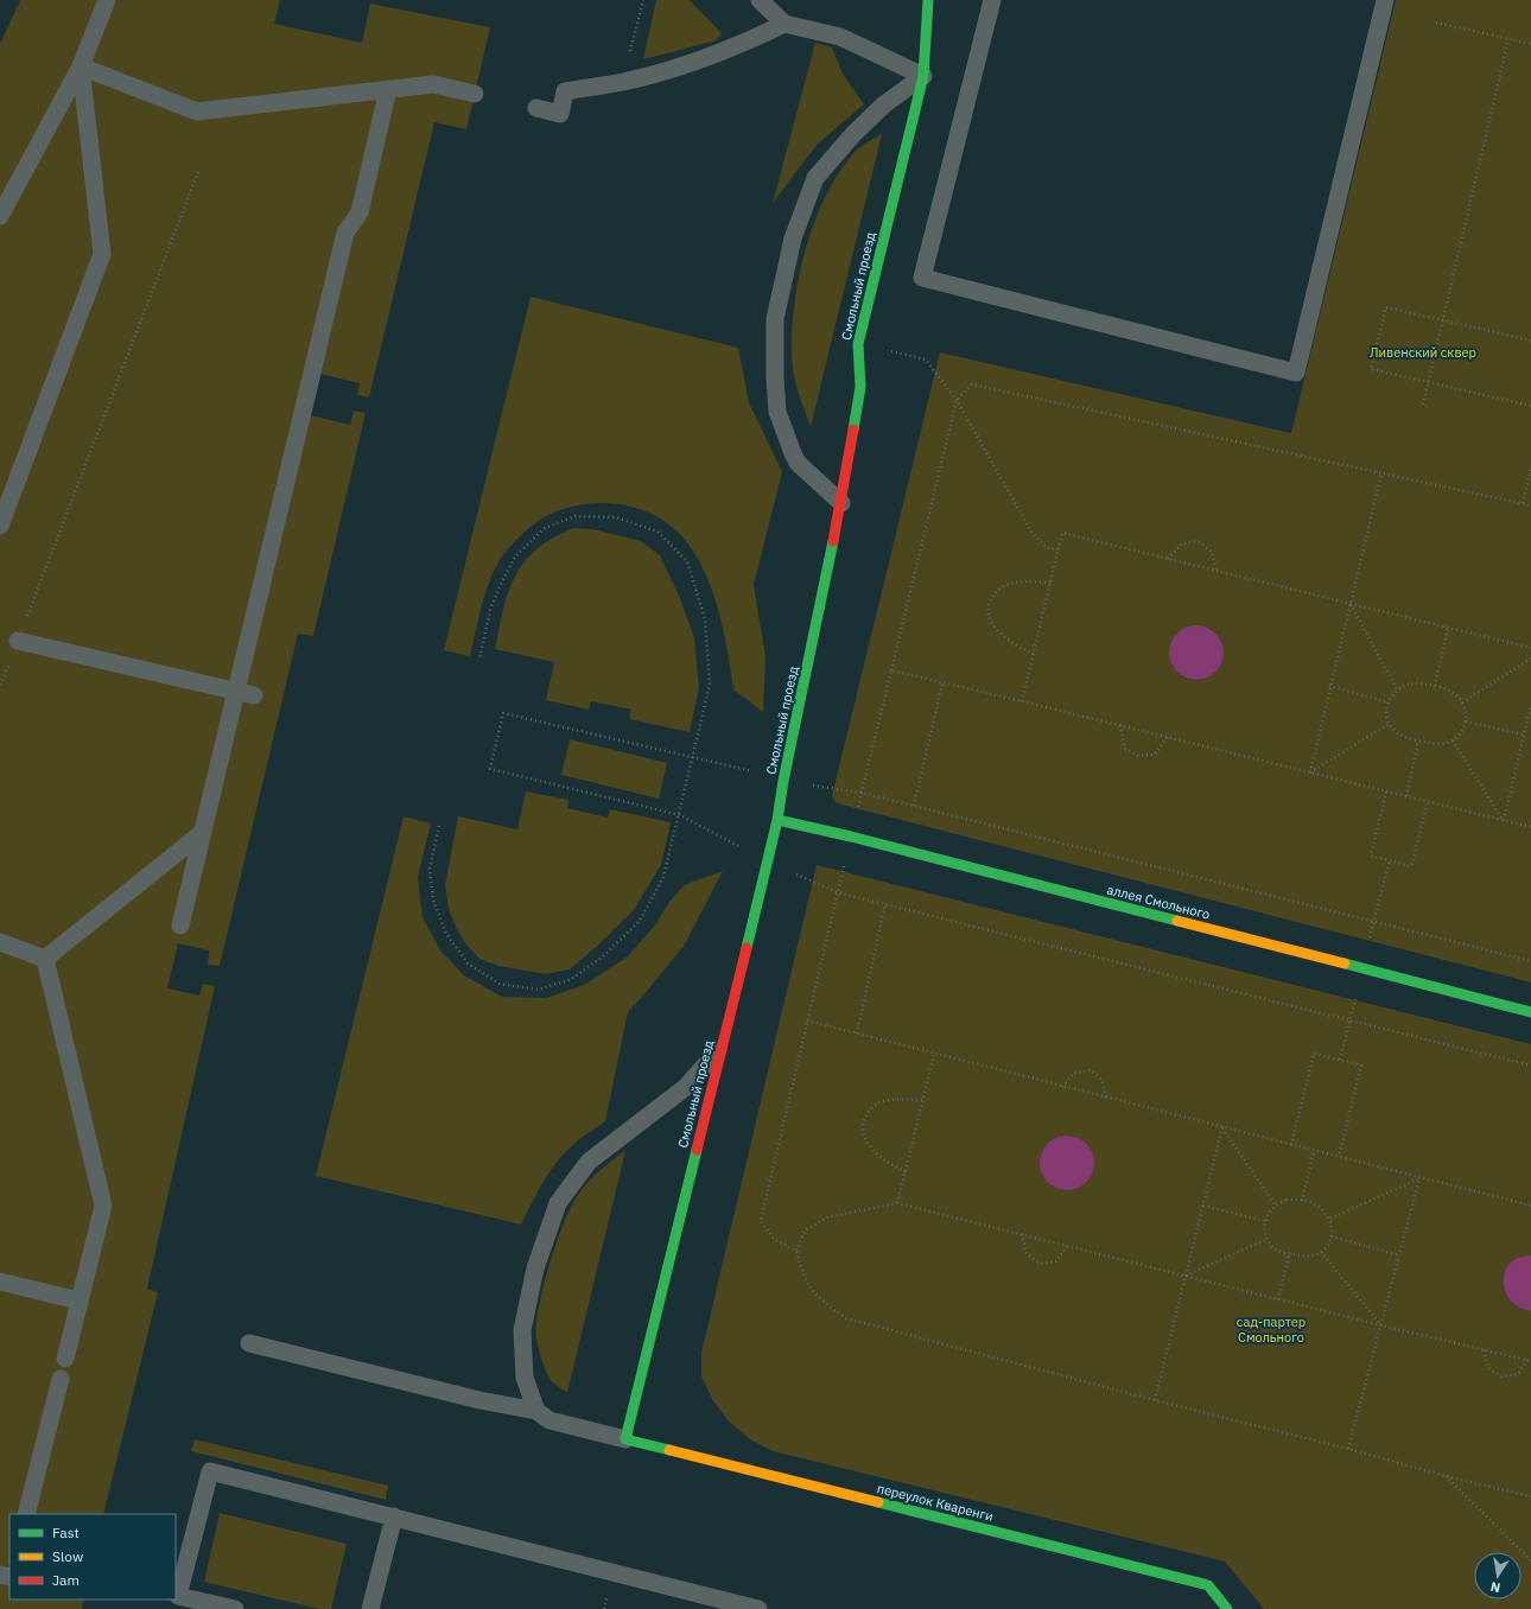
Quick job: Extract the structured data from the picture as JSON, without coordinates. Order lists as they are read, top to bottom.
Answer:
{
  "streets": {
    "street": ["Смольный проезд", "аллея Смольного", "переулок Кваренги"]
  },
  "crossings": [
    ["Смольный проезд", "аллея Смольного"],
    ["Смольный проезд", "переулок Кваренги"]
  ],
  "parks": ["Ливенский сквер", "сад-партер Смольного"],
  "legend": ["Fast", "Slow", "Jam"],
  "north": "bottom"
}
